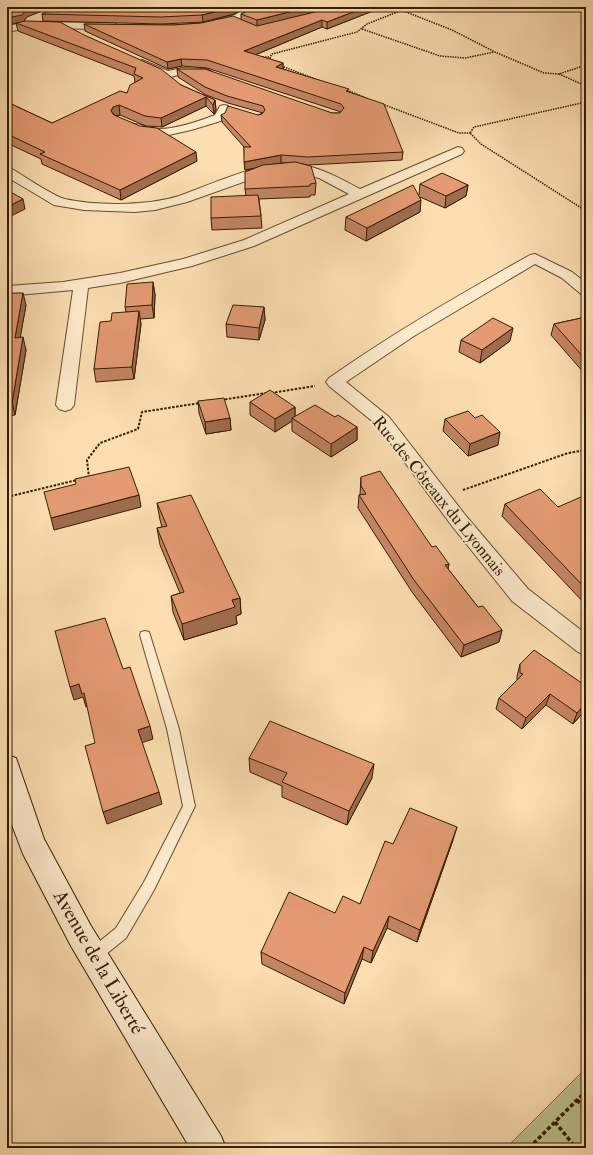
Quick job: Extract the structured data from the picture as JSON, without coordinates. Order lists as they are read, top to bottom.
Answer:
{
  "streets": {
    "street": ["Rue des Côteaux du Lyonnais", "Avenue de la Liberté"]
  }
}
